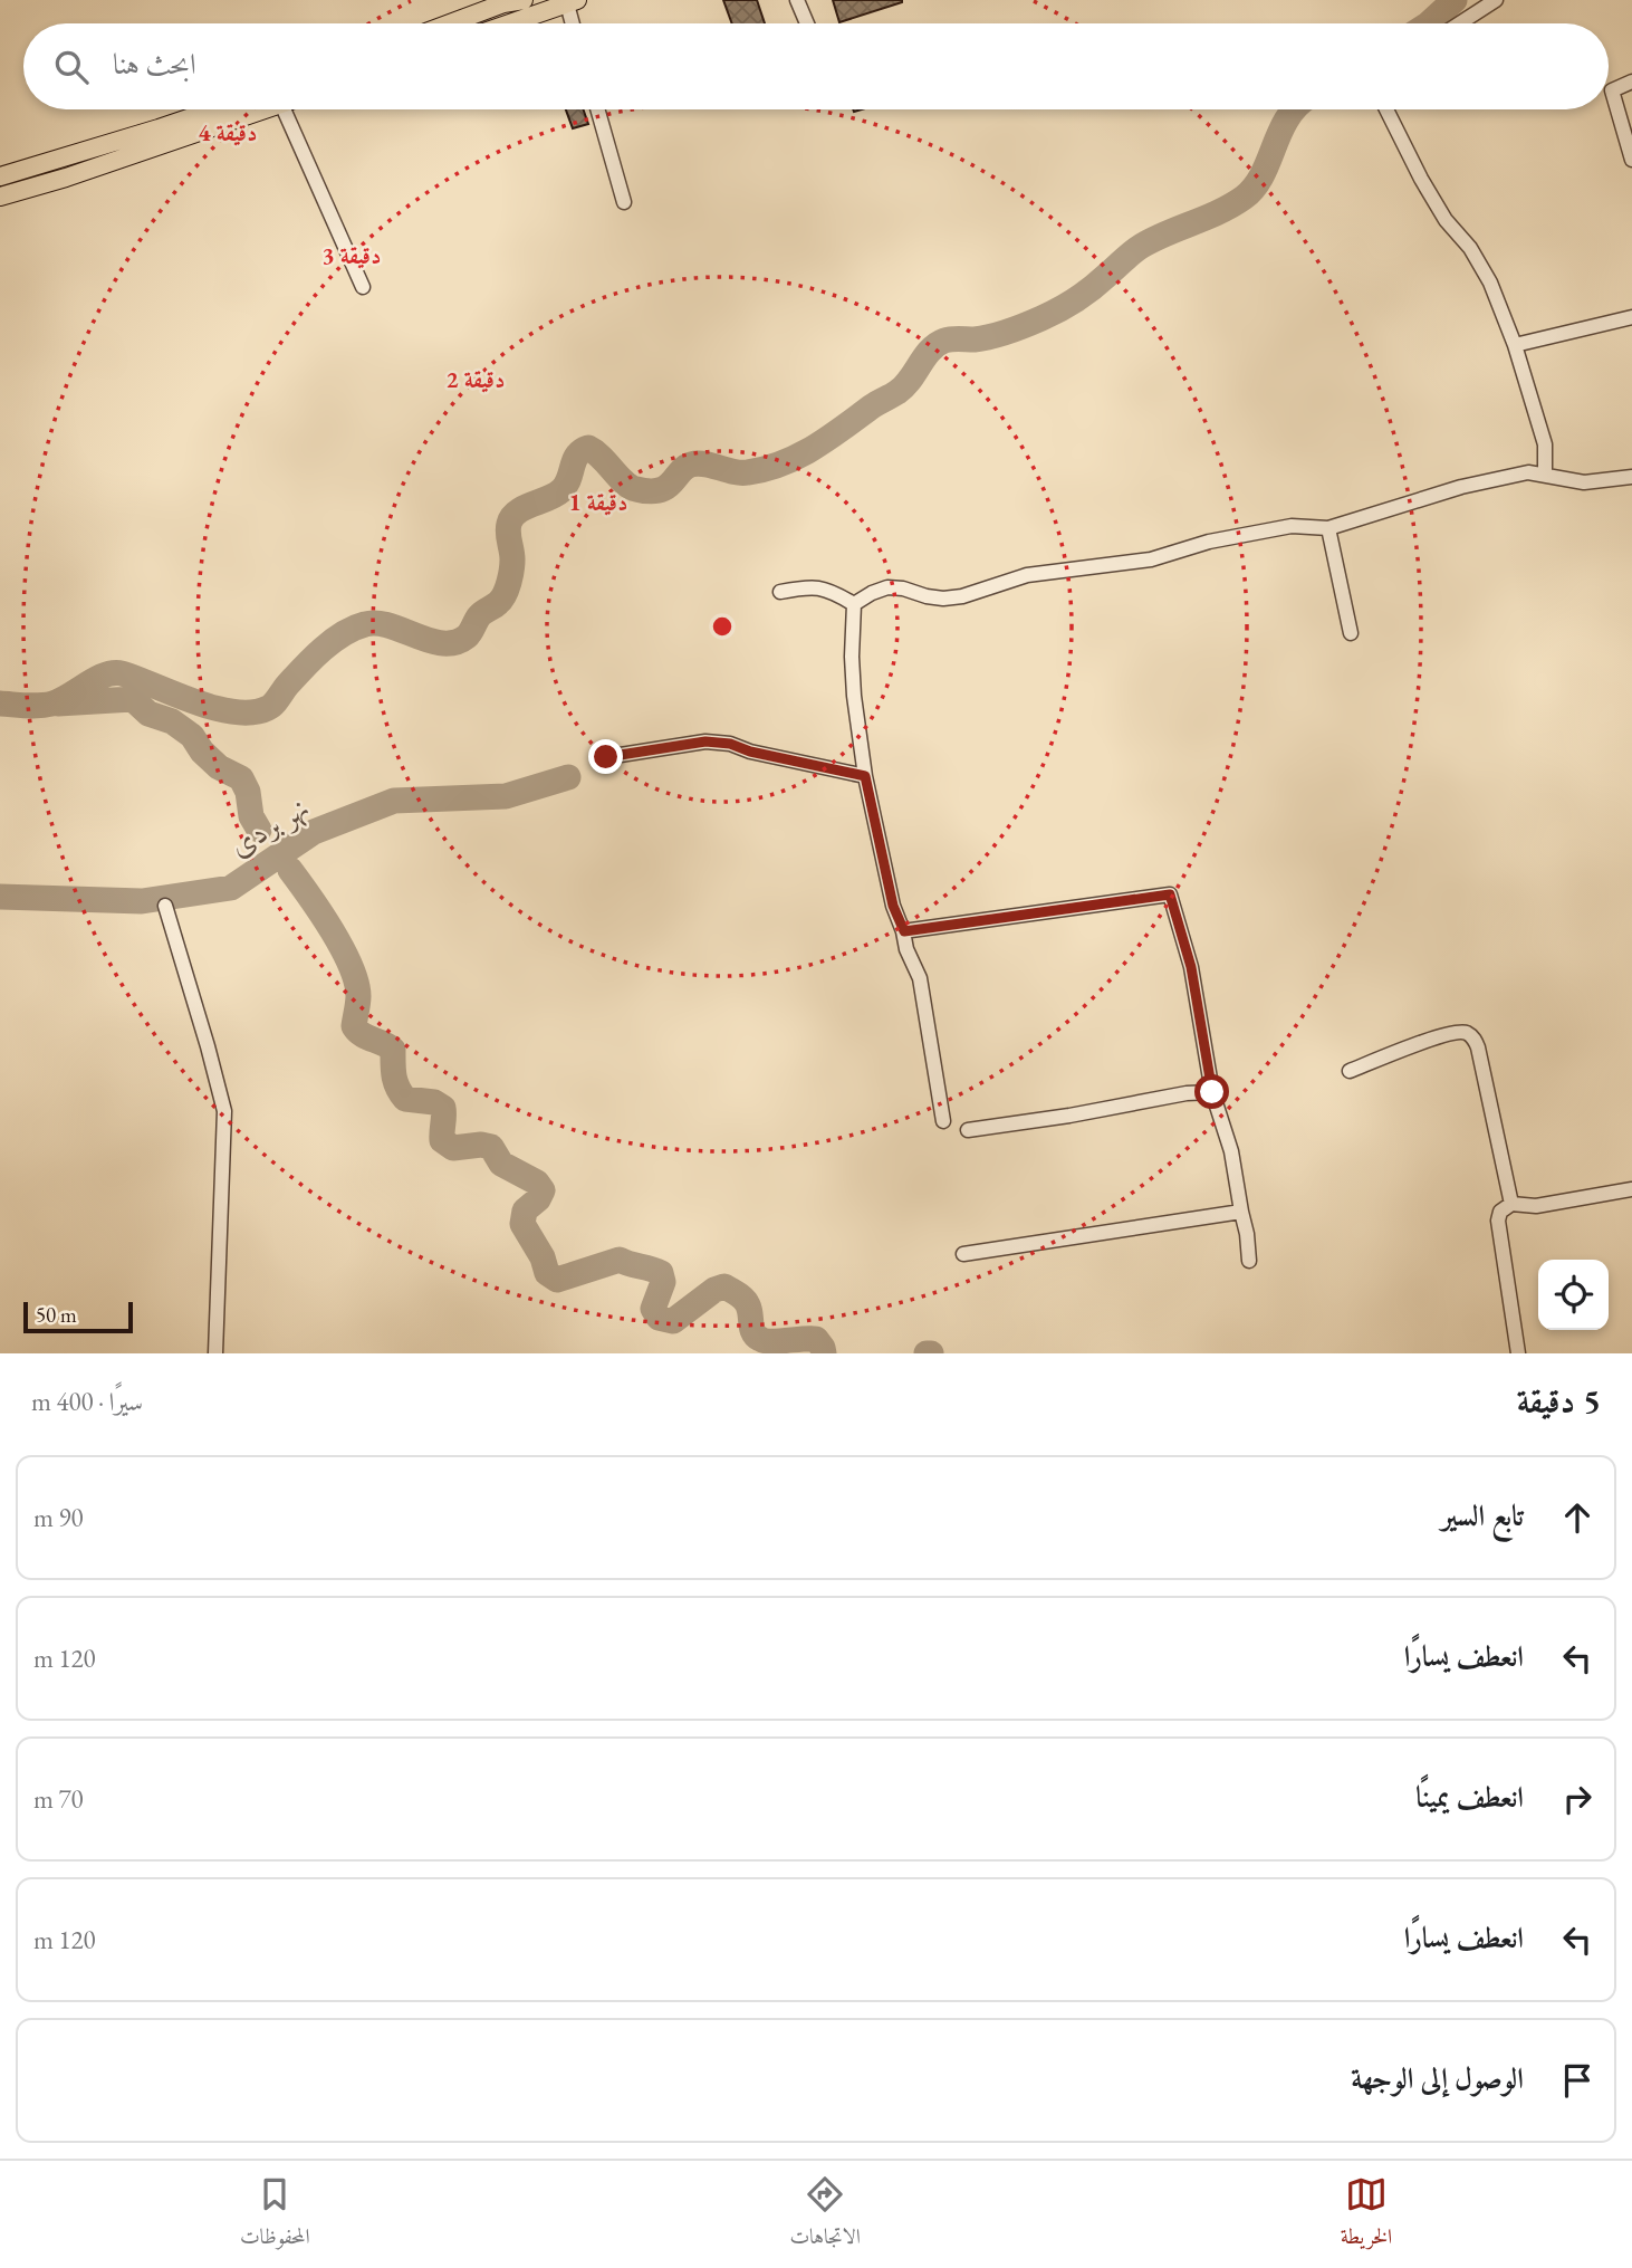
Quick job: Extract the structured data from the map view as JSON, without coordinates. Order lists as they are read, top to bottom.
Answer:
{
  "water": ["نهر بردى"],
  "scale_bar": "50 m",
  "page": {
    "search": "ابحث هنا",
    "scale": "50 m",
    "heading": ["5 دقيقة", "سيرًا · 400 m"],
    "list": [
      ["تابع السير", "90 m"],
      ["انعطف يسارًا", "120 m"],
      ["انعطف يمينًا", "70 m"],
      ["انعطف يسارًا", "120 m"],
      "الوصول إلى الوجهة"
    ],
    "nav": ["الخريطة", "الاتجاهات", "المحفوظات"]
  },
  "rings": [
    "4 دقيقة",
    "3 دقيقة",
    "2 دقيقة",
    "1 دقيقة"
  ]
}
